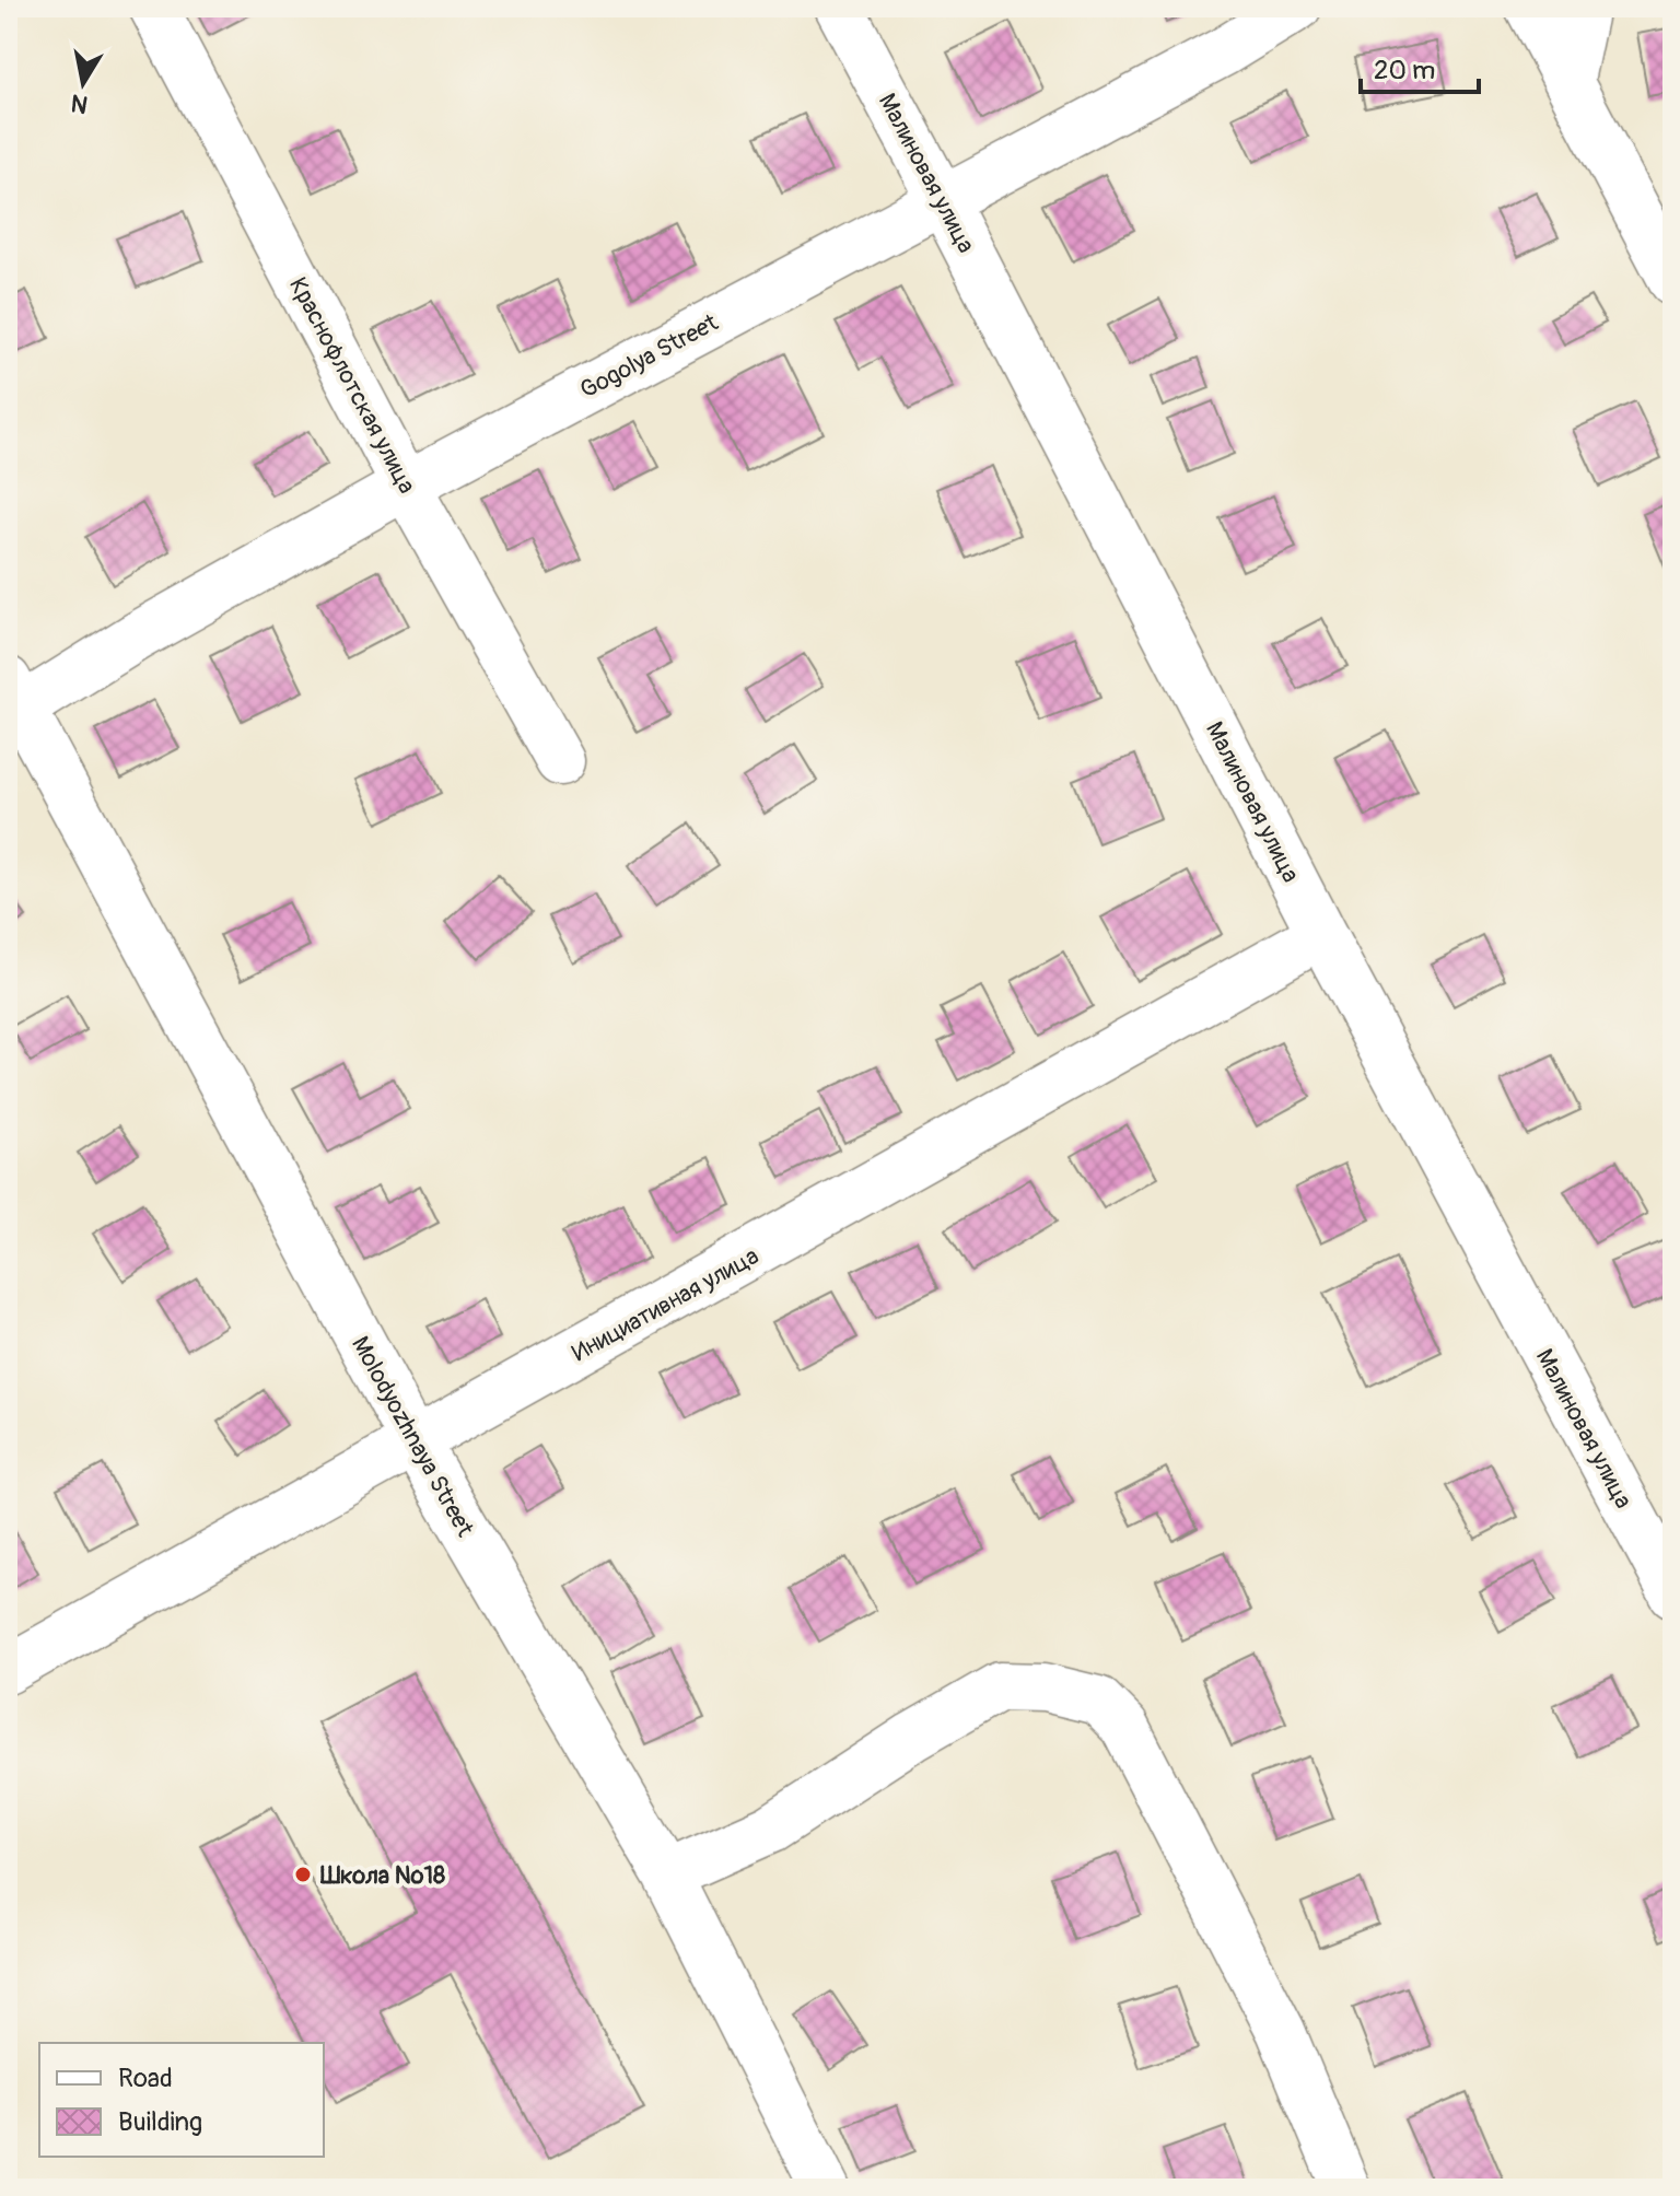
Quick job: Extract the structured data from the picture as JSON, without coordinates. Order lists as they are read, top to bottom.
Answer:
{
  "streets": {
    "street": [
      "Малиновая улица",
      "Gogolya Street",
      "Краснофлотская улица",
      "Инициативная улица",
      "Molodyozhnaya Street"
    ]
  },
  "crossings": [
    ["Малиновая улица", "Gogolya Street"],
    ["Малиновая улица", "Инициативная улица"],
    ["Gogolya Street", "Краснофлотская улица"],
    ["Gogolya Street", "Molodyozhnaya Street"],
    ["Инициативная улица", "Molodyozhnaya Street"]
  ],
  "places": ["Школа №18"],
  "legend": ["Road", "Building"],
  "scale_bar": "20 m",
  "north": "bottom"
}
